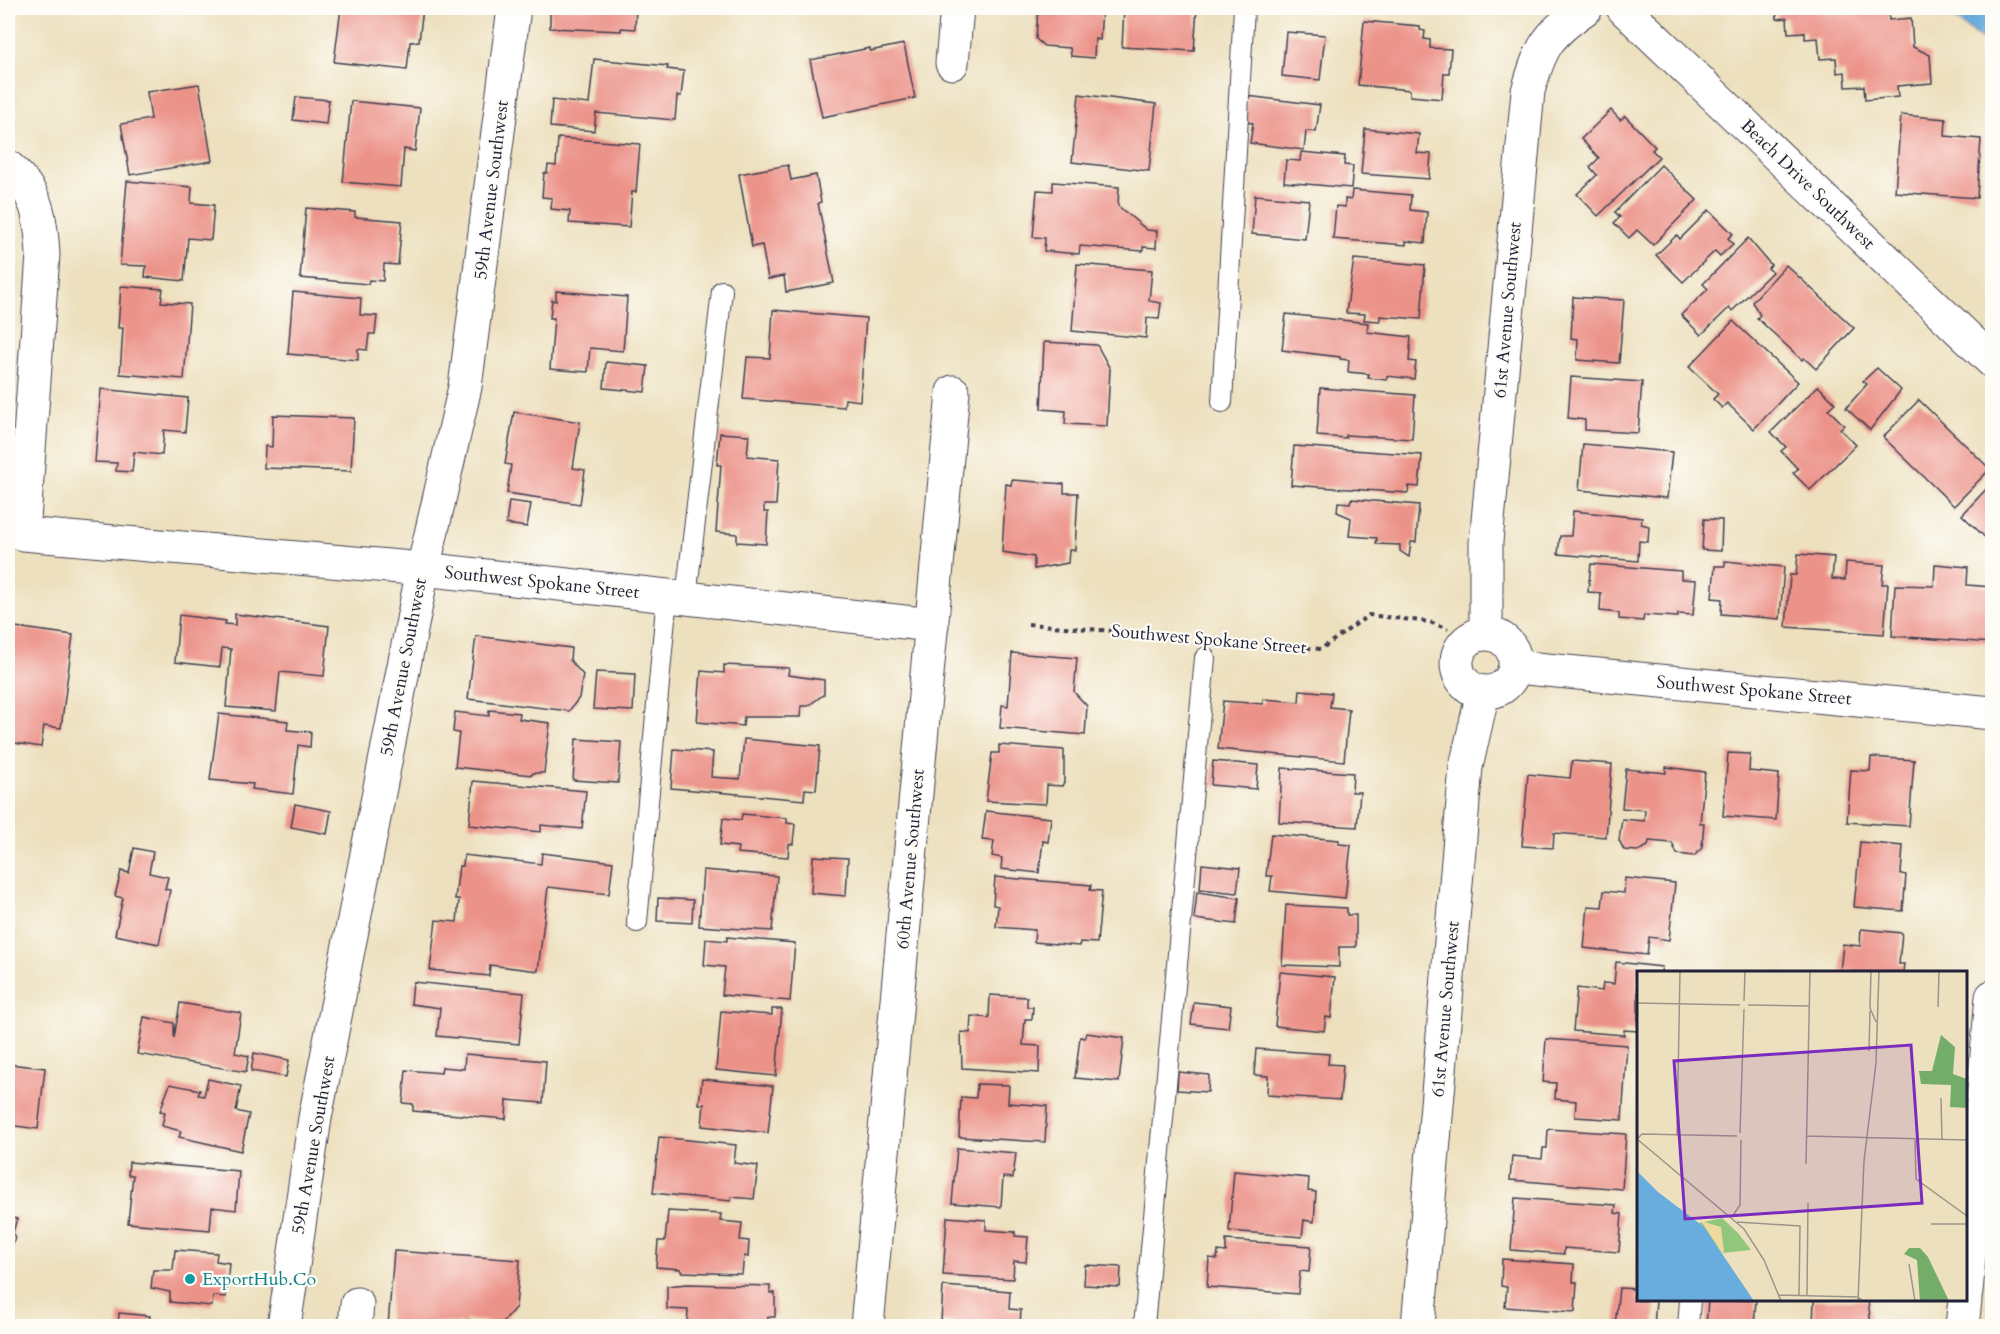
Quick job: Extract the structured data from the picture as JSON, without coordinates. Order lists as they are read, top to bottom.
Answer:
{
  "streets": {
    "street": [
      "Beach Drive Southwest",
      "59th Avenue Southwest",
      "61st Avenue Southwest",
      "Southwest Spokane Street",
      "60th Avenue Southwest"
    ]
  },
  "crossings": [
    ["59th Avenue Southwest", "Southwest Spokane Street"],
    ["61st Avenue Southwest", "Southwest Spokane Street"],
    ["Southwest Spokane Street", "60th Avenue Southwest"]
  ],
  "places": ["ExportHub.Co"]
}
